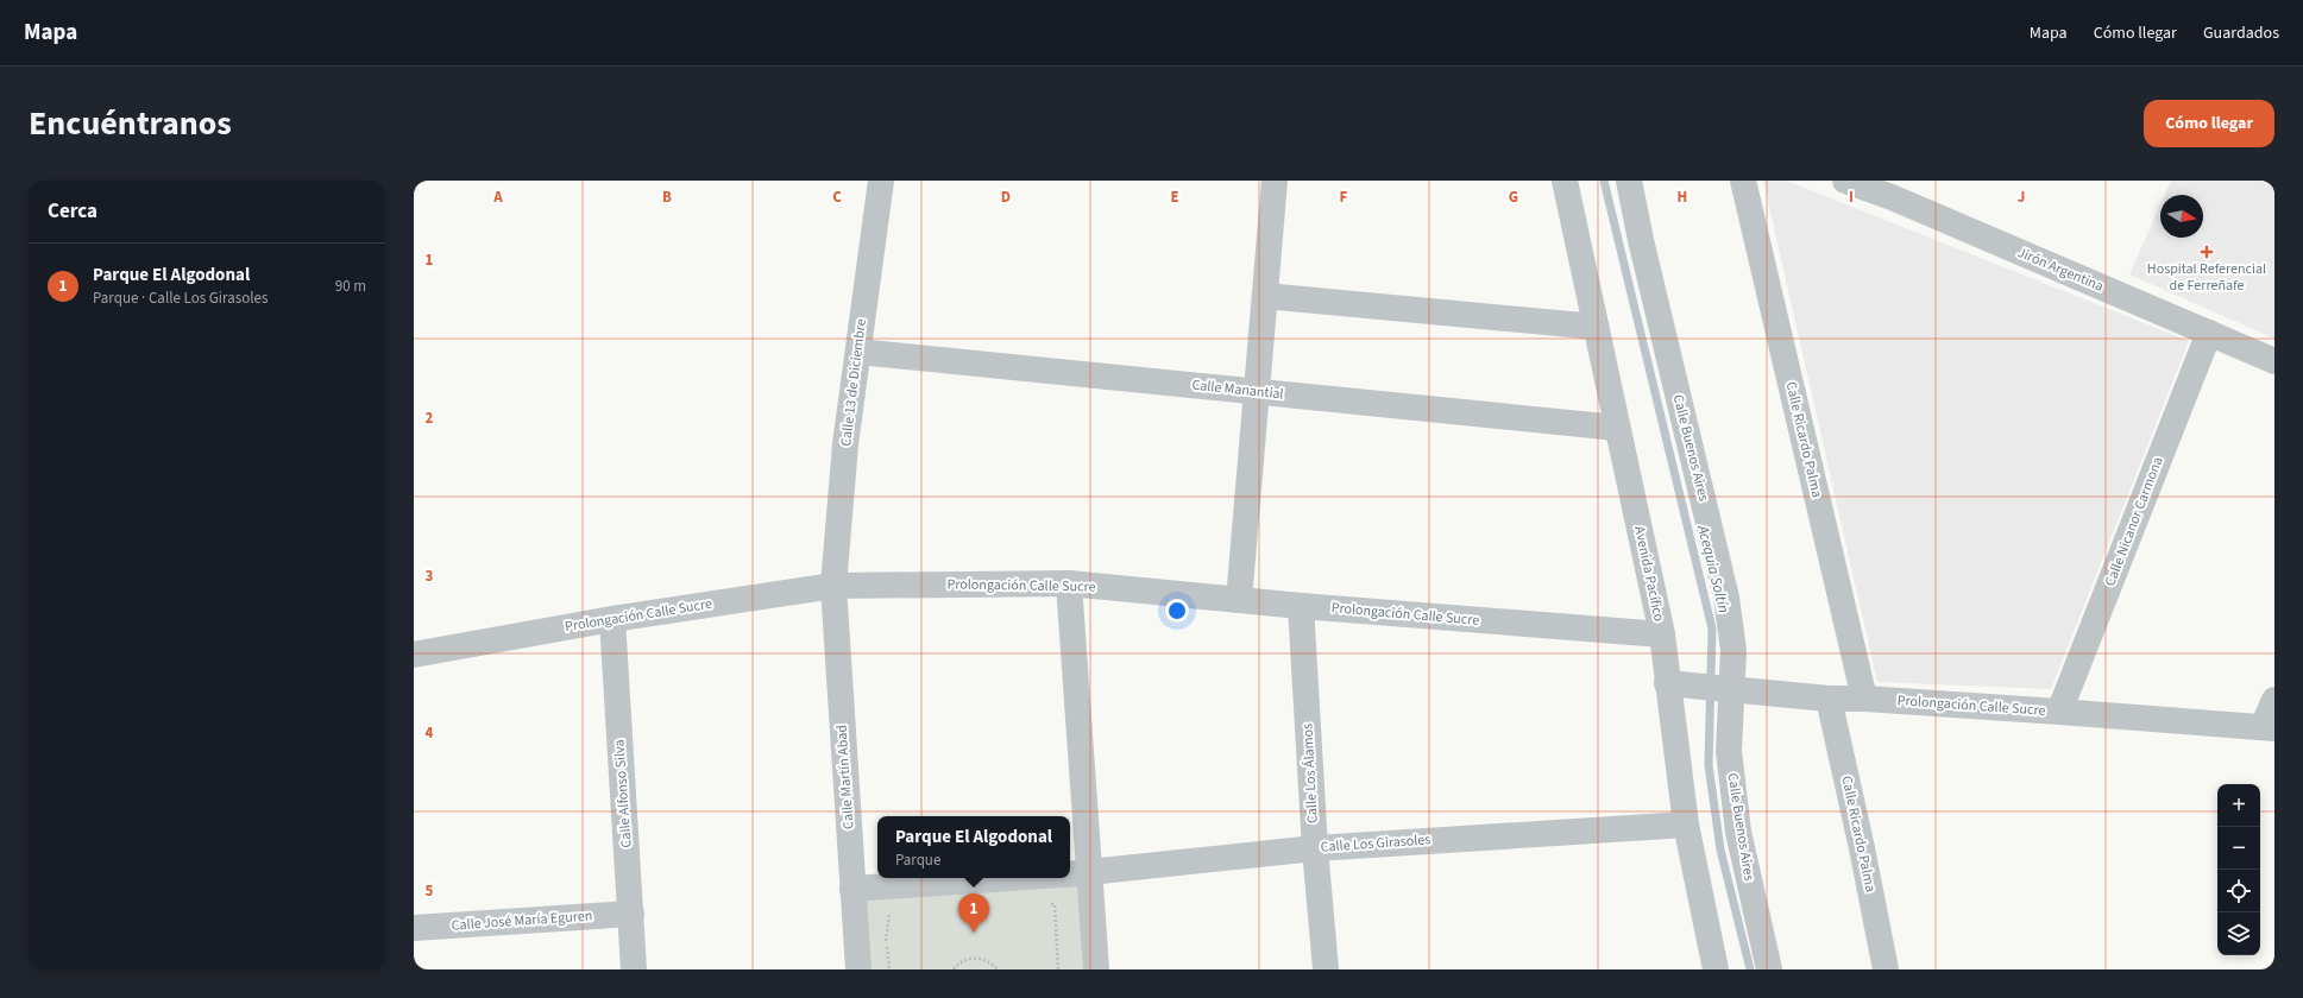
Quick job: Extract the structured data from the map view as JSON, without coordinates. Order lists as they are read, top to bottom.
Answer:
{
  "streets": {
    "street": [
      "Jirón Argentina",
      "Calle 13 de Diciembre",
      "Calle Manantial",
      "Calle Ricardo Palma",
      "Calle Buenos Aires",
      "Calle Nicanor Carmona",
      "Avenida Pacífico",
      "Prolongación Calle Sucre",
      "Calle Los Álamos",
      "Calle Martín Abad",
      "Calle Alfonso Silva",
      "Calle Los Girasoles",
      "Calle José María Eguren"
    ]
  },
  "crossings": [
    ["Jirón Argentina", "Calle Nicanor Carmona"],
    ["Calle 13 de Diciembre", "Calle Manantial"],
    ["Calle 13 de Diciembre", "Prolongación Calle Sucre"],
    ["Calle 13 de Diciembre", "Calle Martín Abad"],
    ["Calle Manantial", "Avenida Pacífico"],
    ["Calle Ricardo Palma", "Prolongación Calle Sucre"],
    ["Calle Buenos Aires", "Prolongación Calle Sucre"],
    ["Calle Nicanor Carmona", "Prolongación Calle Sucre"],
    ["Avenida Pacífico", "Prolongación Calle Sucre"],
    ["Avenida Pacífico", "Calle Los Girasoles"],
    ["Prolongación Calle Sucre", "Calle Los Álamos"],
    ["Prolongación Calle Sucre", "Calle Martín Abad"],
    ["Prolongación Calle Sucre", "Calle Alfonso Silva"],
    ["Calle Los Álamos", "Calle Los Girasoles"],
    ["Calle Alfonso Silva", "Calle José María Eguren"]
  ],
  "water": ["Acequia Soltín"],
  "places": {
    "health": ["Hospital Referencial de Ferreñafe"]
  },
  "north": "right",
  "page": {
    "header": "Mapa",
    "nav": ["Mapa", "Cómo llegar", "Guardados"],
    "title": "Encuéntranos",
    "buttons": "Cómo llegar",
    "heading": "Cerca",
    "list": [
      {
        "mark": "1",
        "name": "Parque El Algodonal",
        "note": "Parque · Calle Los Girasoles",
        "value": "90 m"
      }
    ],
    "map_buttons": ["+", "−"],
    "popup": ["Parque El Algodonal", "Parque"],
    "pins": "1"
  },
  "grid": {
    "columns": [
      "A",
      "B",
      "C",
      "D",
      "E",
      "F",
      "G",
      "H",
      "I",
      "J"
    ],
    "rows": [
      "1",
      "2",
      "3",
      "4",
      "5"
    ]
  }
}
